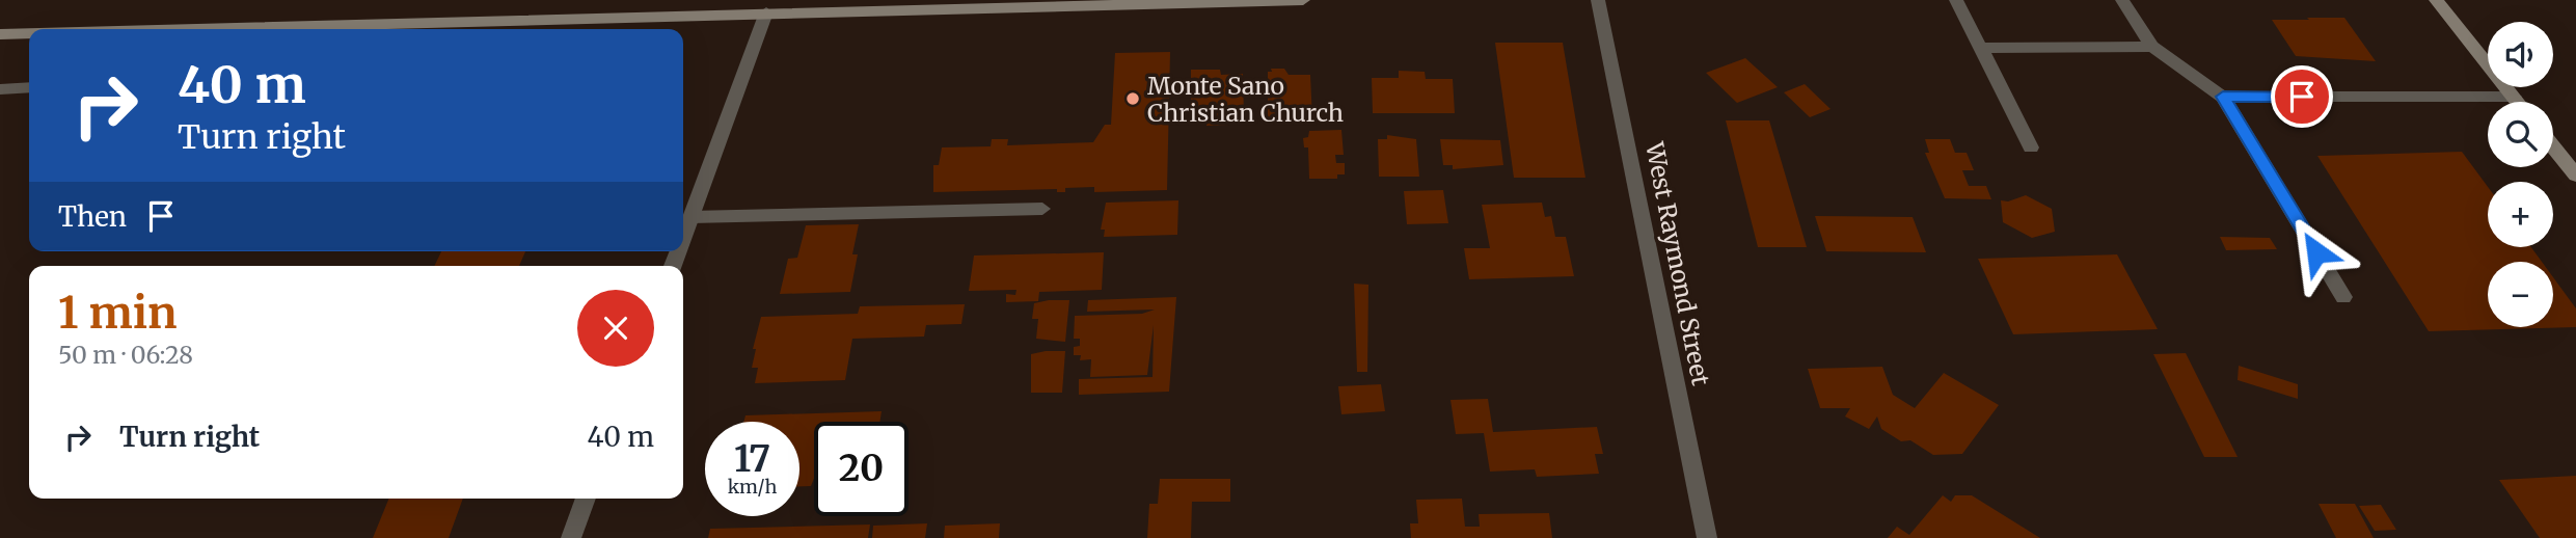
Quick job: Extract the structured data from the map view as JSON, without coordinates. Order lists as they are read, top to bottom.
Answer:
{
  "streets": {
    "street": ["West Raymond Street"]
  },
  "places": ["Monte Sano Christian Church"],
  "page": {
    "map_buttons": ["+", "−"],
    "turn": ["40 m", "Turn right"],
    "then": "Then",
    "heading": ["1 min", "50 m · 06:28"],
    "list": [
      {
        "name": "Turn right",
        "value": "40 m"
      }
    ],
    "speed": "17 km/h",
    "limit": "20"
  }
}
